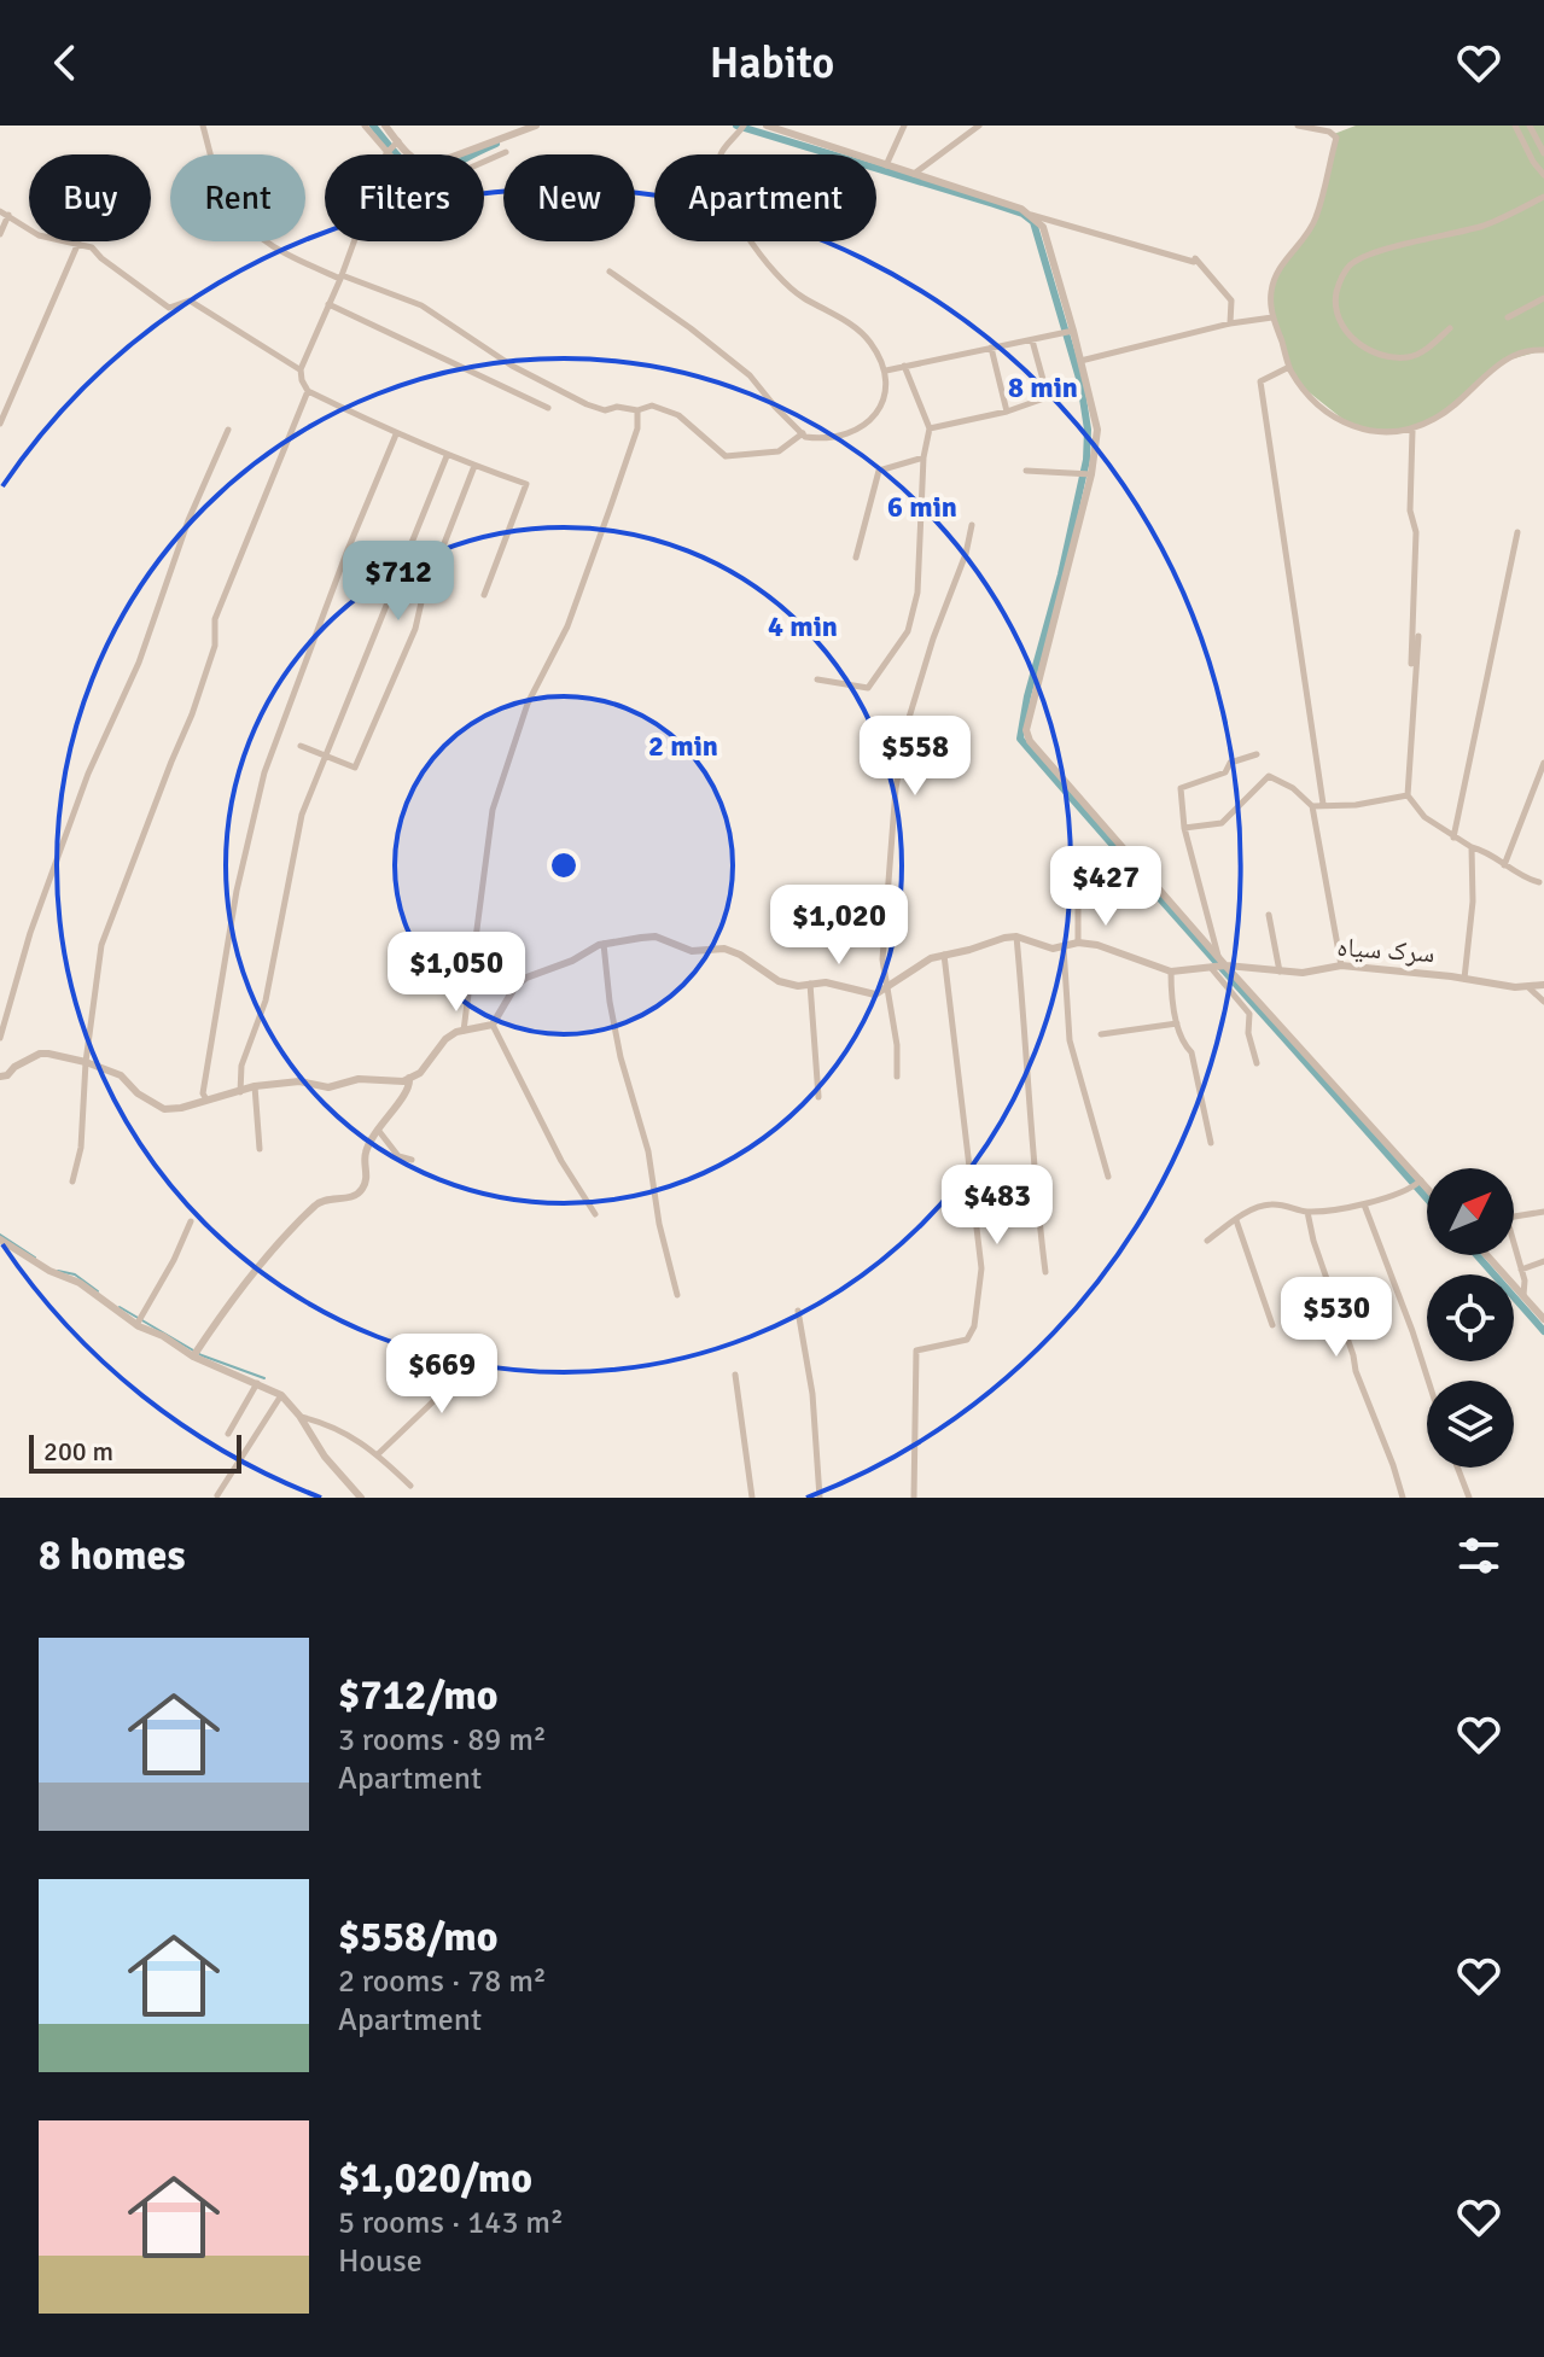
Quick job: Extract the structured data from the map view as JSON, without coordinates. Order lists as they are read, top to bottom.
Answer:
{
  "streets": {
    "street": ["سرک سیاه"]
  },
  "scale_bar": "200 m",
  "north": "top right",
  "page": {
    "header": "Habito",
    "chip": [
      "Buy",
      "Rent",
      "Filters",
      "New",
      "Apartment"
    ],
    "price": [
      "$712",
      "$558",
      "$427",
      "$1,020",
      "$1,050",
      "$483",
      "$530",
      "$669"
    ],
    "scale": "200 m",
    "heading": "8 homes",
    "list": [
      {
        "name": "$712/mo",
        "note": "3 rooms · 89 m² · Apartment"
      },
      {
        "name": "$558/mo",
        "note": "2 rooms · 78 m² · Apartment"
      },
      {
        "name": "$1,020/mo",
        "note": "5 rooms · 143 m² · House"
      }
    ]
  },
  "rings": [
    "8 min",
    "6 min",
    "4 min",
    "2 min"
  ]
}
